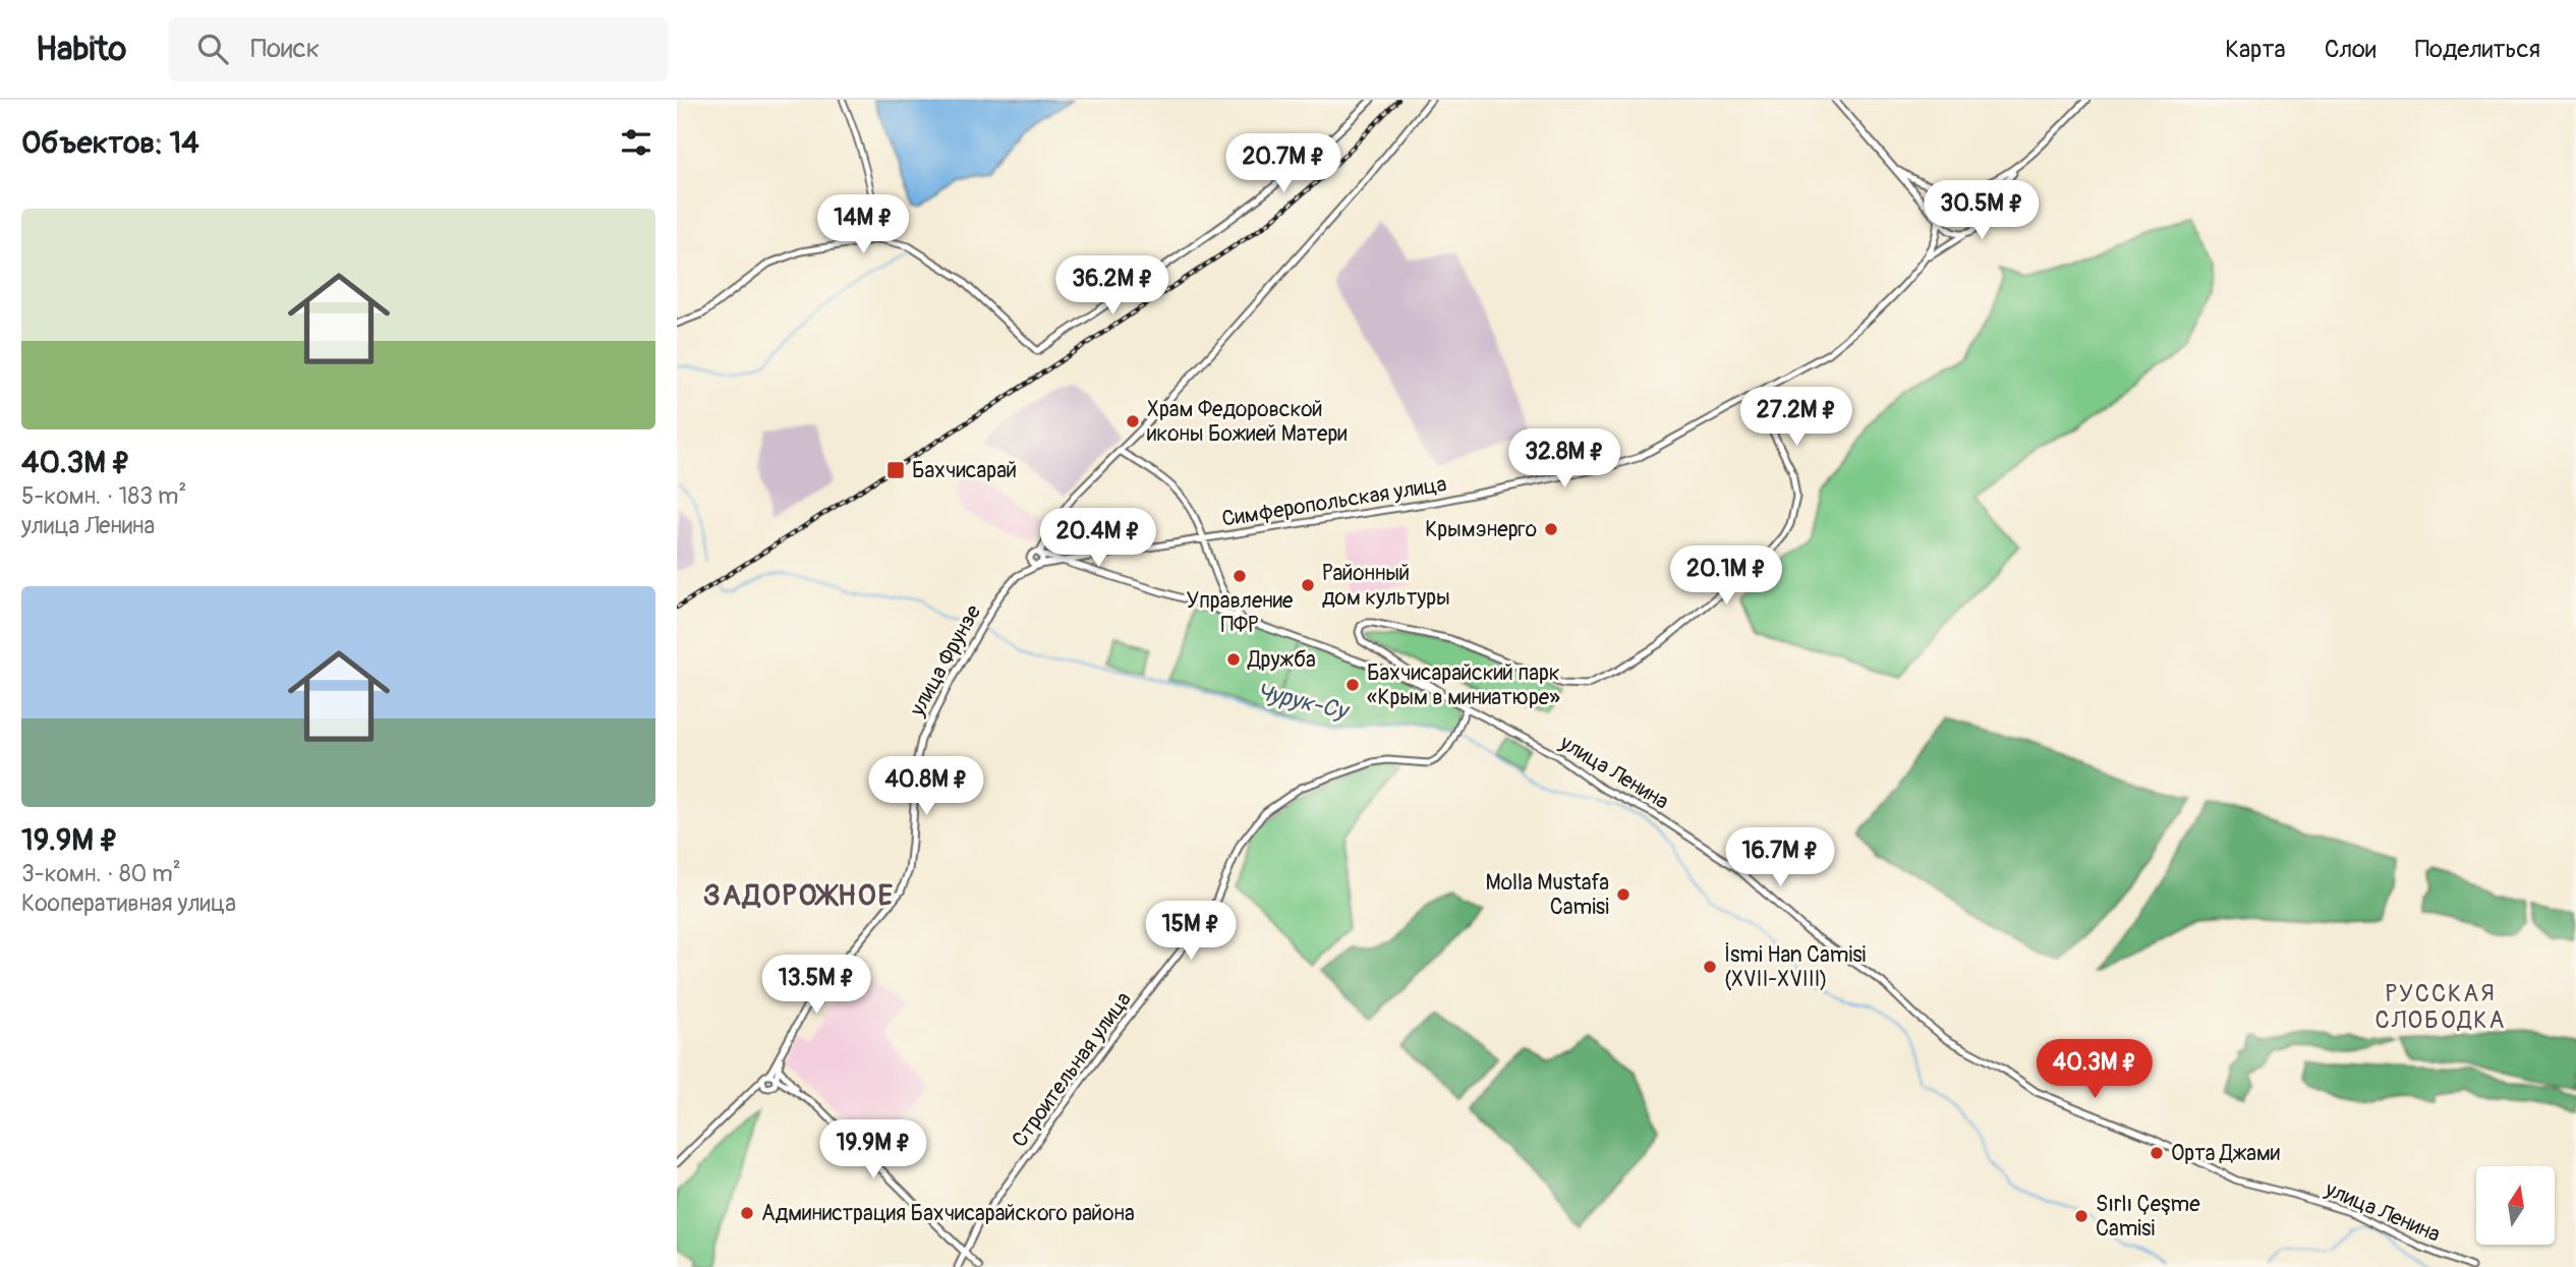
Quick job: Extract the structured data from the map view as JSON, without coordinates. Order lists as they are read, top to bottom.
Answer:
{
  "streets": {
    "main road": [
      "Симферопольская улица",
      "улица Фрунзе",
      "улица Ленина",
      "Строительная улица"
    ]
  },
  "crossings": [
    ["Симферопольская улица", "улица Фрунзе"],
    ["Симферопольская улица", "улица Ленина"],
    ["улица Фрунзе", "улица Ленина"],
    ["улица Ленина", "Строительная улица"]
  ],
  "districts": ["ЗАДОРОЖНОЕ", "РУССКАЯ СЛОБОДКА"],
  "water": ["Чурук-Су"],
  "places": {
    "other": [
      "Xрам Федоровской иконы Божией Матери",
      "Крымэнерго",
      "Управление ПФР",
      "Районный дом культуры",
      "Дружба",
      "Бахчисарайский парк «Крым в миниатюре»",
      "Molla Mustafa Camisi",
      "İsmi Han Camisi (XVII-XVIII)",
      "Орта Джами",
      "Администрация Бахчисарайского района",
      "Sırlı Çeşme Camisi"
    ],
    "transit": ["Бахчисарай"]
  },
  "north": "top",
  "page": {
    "header": "Habito",
    "search": "Поиск",
    "nav": ["Карта", "Слои", "Поделиться"],
    "heading": "Объектов: 14",
    "price": [
      "20.7M ₽",
      "30.5M ₽",
      "14M ₽",
      "36.2M ₽",
      "27.2M ₽",
      "32.8M ₽",
      "20.4M ₽",
      "20.1M ₽",
      "40.8M ₽",
      "16.7M ₽",
      "15M ₽",
      "13.5M ₽",
      "40.3M ₽",
      "19.9M ₽"
    ],
    "list": [
      {
        "name": "40.3M ₽",
        "note": "5-комн. · 183 m² · улица Ленина"
      },
      {
        "name": "19.9M ₽",
        "note": "3-комн. · 80 m² · Кооперативная улица"
      }
    ]
  }
}
